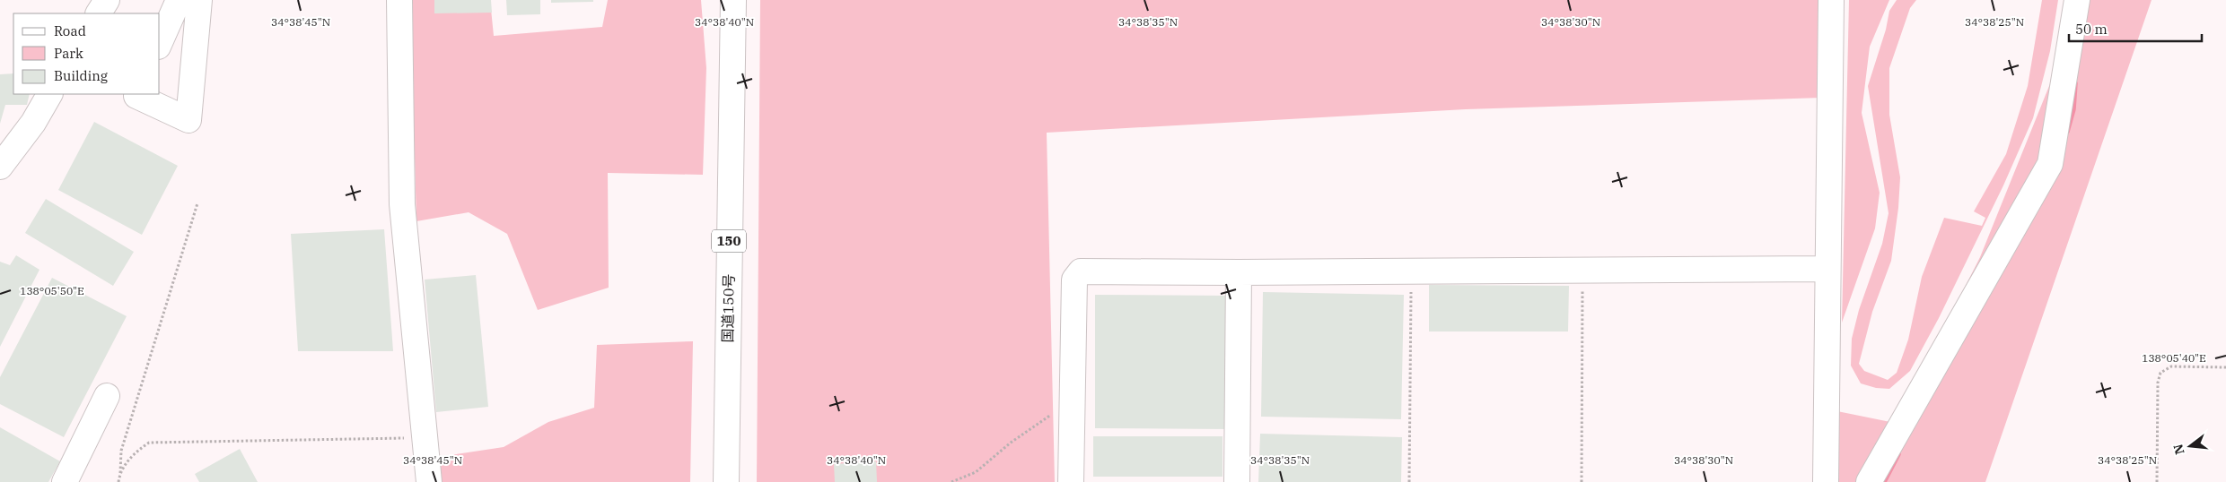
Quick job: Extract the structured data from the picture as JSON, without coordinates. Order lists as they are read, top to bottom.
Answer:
{
  "streets": {
    "main road": ["150", "国道150号"]
  },
  "legend": ["Road", "Park", "Building"],
  "scale_bar": "50 m",
  "north": "left",
  "coordinates": [
    "34°38'45\"N",
    "34°38'40\"N",
    "34°38'35\"N",
    "34°38'30\"N",
    "34°38'25\"N",
    "138°05'50\"E",
    "138°05'40\"E"
  ]
}
